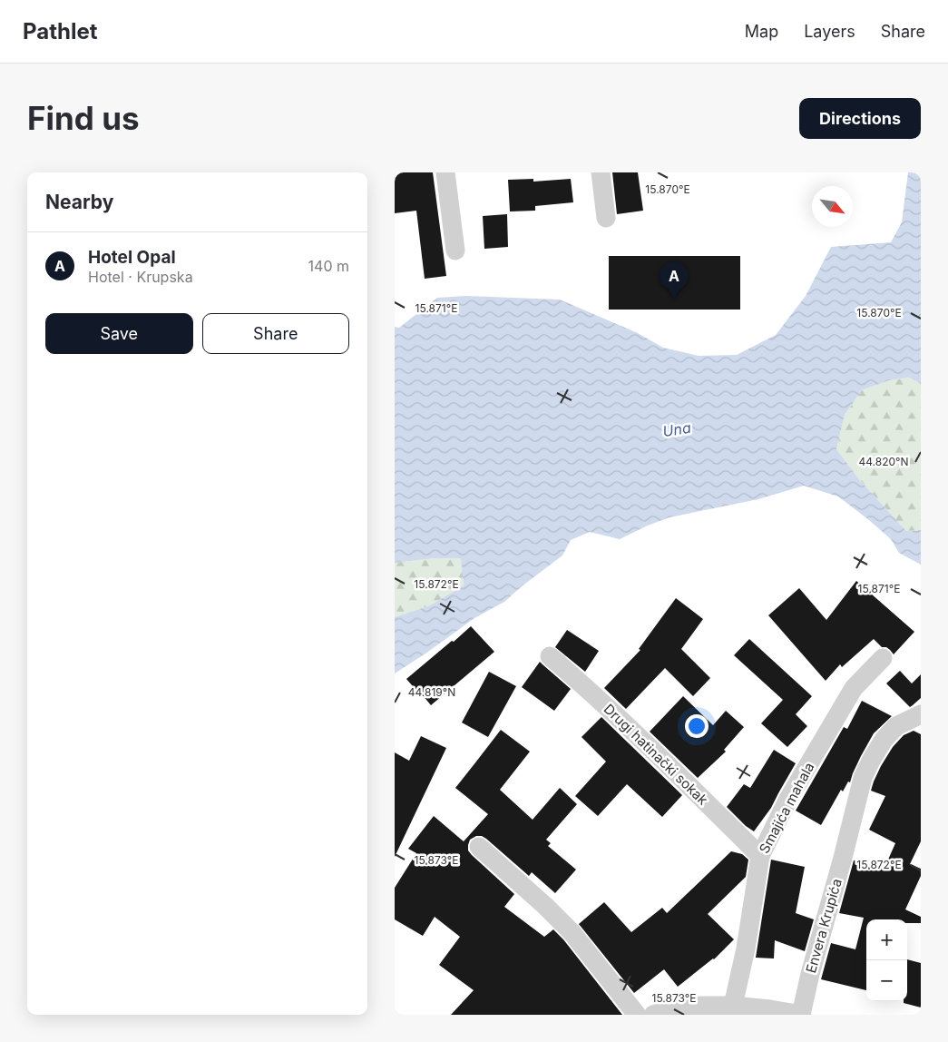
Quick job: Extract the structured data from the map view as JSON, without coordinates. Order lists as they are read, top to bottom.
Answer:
{
  "streets": {
    "street": ["Drugi hatinački sokak", "Smajića mahala", "Envera Krupića"]
  },
  "crossings": [
    ["Drugi hatinački sokak", "Smajića mahala"]
  ],
  "water": ["Una"],
  "north": "bottom right",
  "page": {
    "header": "Pathlet",
    "nav": ["Map", "Layers", "Share"],
    "buttons": [
      "Directions",
      ["Save", "Share"]
    ],
    "title": "Find us",
    "heading": "Nearby",
    "list": [
      {
        "mark": "A",
        "name": "Hotel Opal",
        "note": "Hotel · Krupska",
        "value": "140 m"
      }
    ],
    "pins": "A",
    "map_buttons": ["+", "−"]
  },
  "coordinates": [
    "15.870°E",
    "15.871°E",
    "44.820°N",
    "15.872°E",
    "44.819°N",
    "15.873°E"
  ]
}
